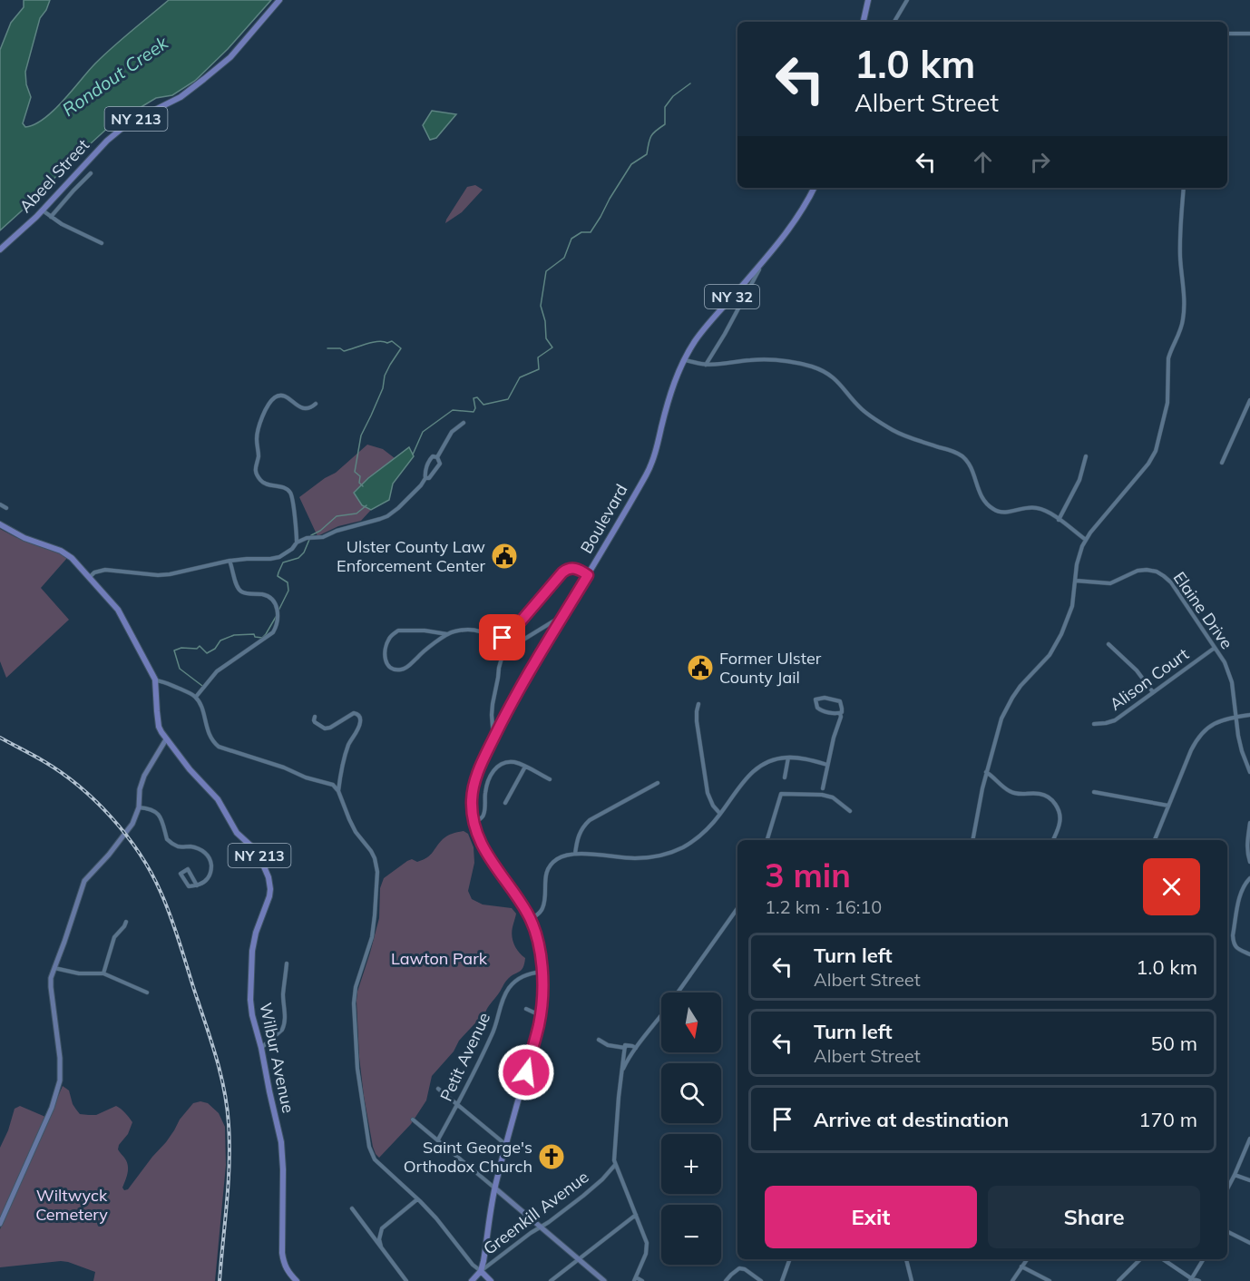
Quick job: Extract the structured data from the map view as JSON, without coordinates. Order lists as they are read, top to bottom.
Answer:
{
  "streets": {
    "main road": [
      "NY 213",
      "Abeel Street",
      "NY 32",
      "Boulevard",
      "Wilbur Avenue",
      "Greenkill Avenue"
    ],
    "street": ["Elaine Drive", "Alison Court", "Petit Avenue"]
  },
  "crossings": [
    ["NY 32", "Boulevard"],
    ["NY 32", "Greenkill Avenue"],
    ["Boulevard", "Petit Avenue"],
    ["Boulevard", "Greenkill Avenue"],
    ["Elaine Drive", "Alison Court"]
  ],
  "water": ["Rondout Creek"],
  "parks": ["Lawton Park", "Wiltwyck Cemetery"],
  "places": {
    "public building": ["Ulster County Law Enforcement Center", "Former Ulster County Jail"],
    "church": ["Saint George's Orthodox Church"]
  },
  "north": "bottom",
  "page": {
    "turn": ["1.0 km", "Albert Street"],
    "heading": ["3 min", "1.2 km · 16:10"],
    "list": [
      {
        "name": "Turn left",
        "note": "Albert Street",
        "value": "1.0 km"
      },
      {
        "name": "Turn left",
        "note": "Albert Street",
        "value": "50 m"
      },
      {
        "name": "Arrive at destination",
        "value": "170 m"
      }
    ],
    "map_buttons": ["+", "−"],
    "buttons": ["Exit", "Share"]
  }
}
